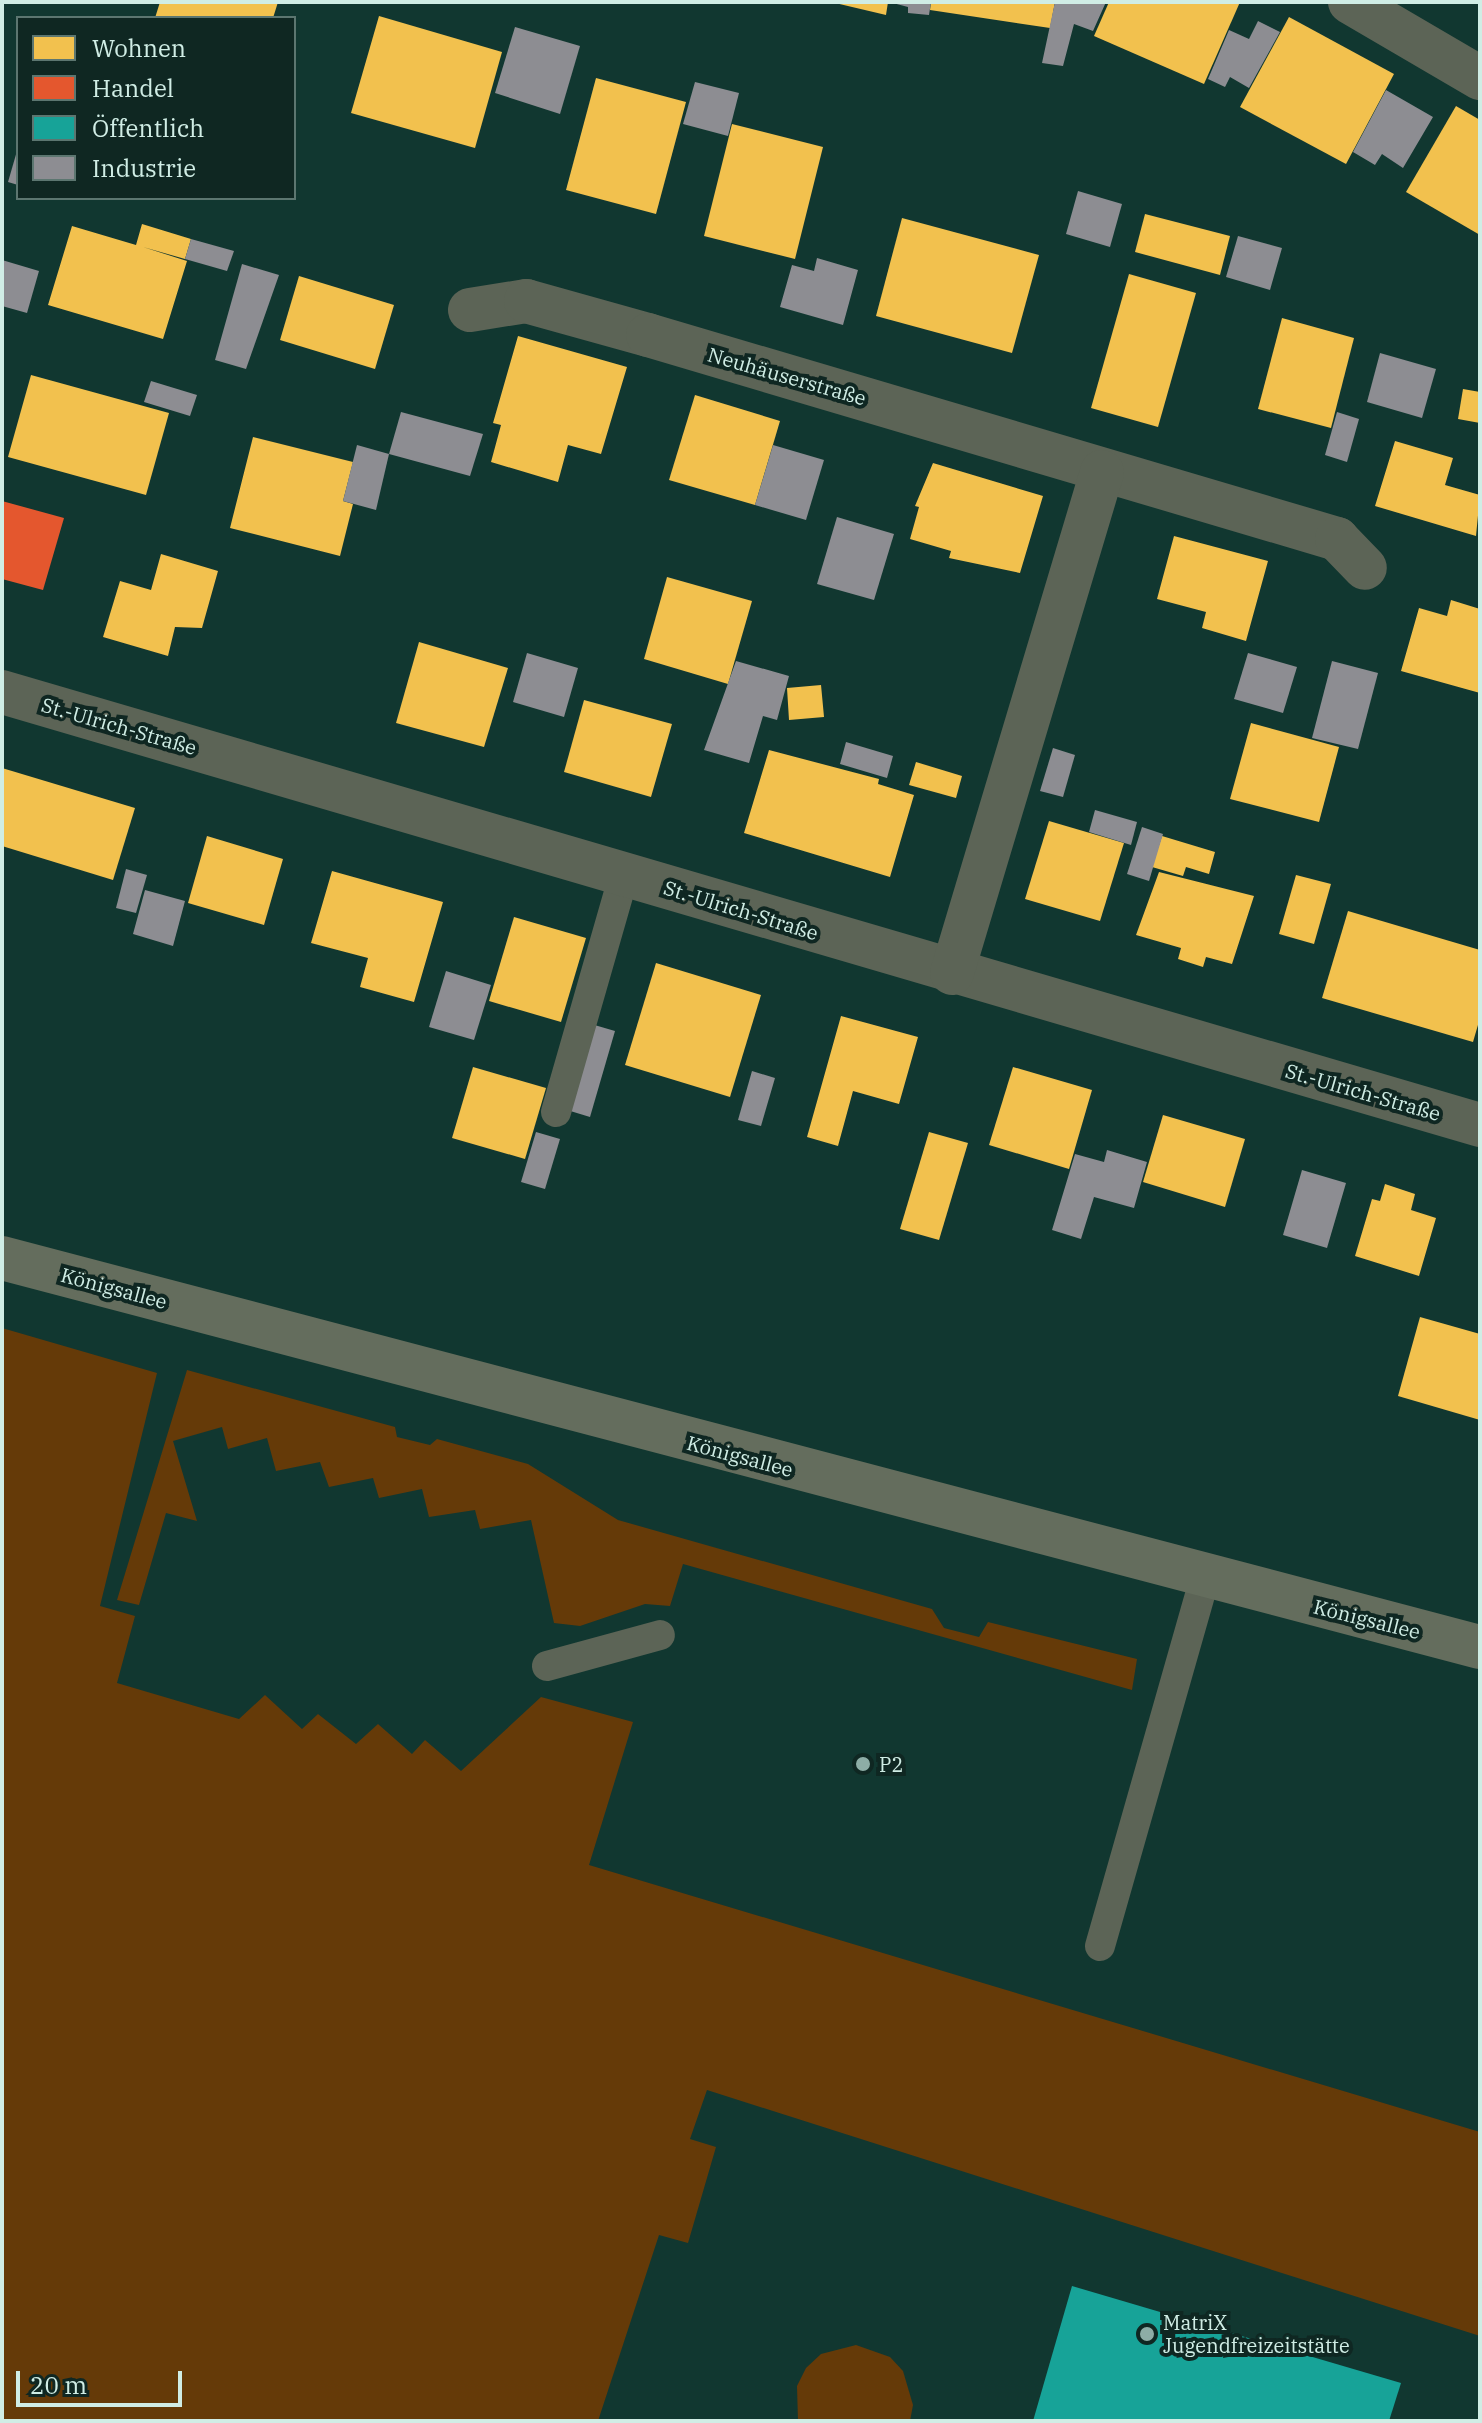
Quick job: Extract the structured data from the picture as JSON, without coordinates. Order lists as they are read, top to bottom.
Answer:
{
  "streets": {
    "street": ["Neuhäuserstraße", "St.-Ulrich-Straße", "Königsallee"]
  },
  "places": ["P2", "MatriX Jugendfreizeitstätte"],
  "legend": [
    "Wohnen",
    "Handel",
    "Öffentlich",
    "Industrie"
  ],
  "scale_bar": "20 m"
}
